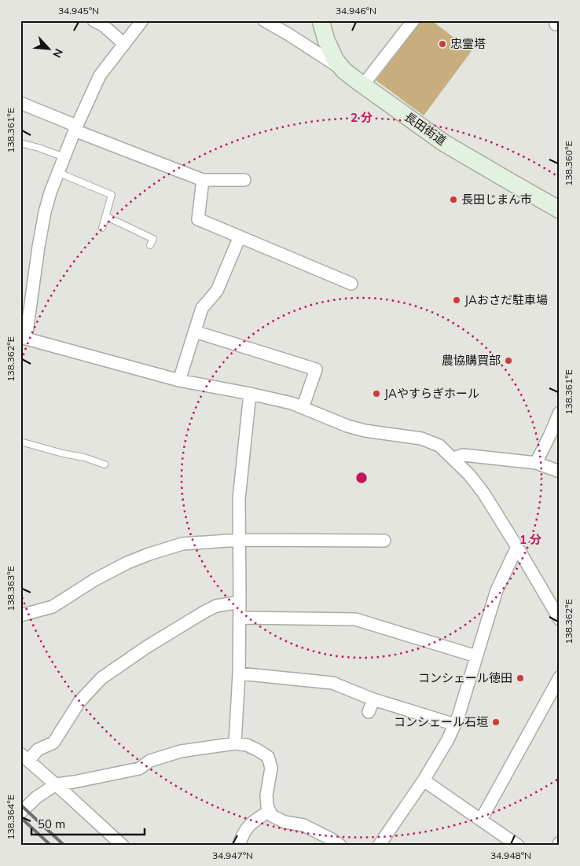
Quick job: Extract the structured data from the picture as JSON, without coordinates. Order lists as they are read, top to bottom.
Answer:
{
  "streets": {
    "main road": ["長田街道"]
  },
  "places": [
    "忠霊塔",
    "長田じまん市",
    "JAおさだ駐車場",
    "農協購買部",
    "JAやすらぎホール",
    "コンシェール徳田",
    "コンシェール石垣"
  ],
  "scale_bar": "50 m",
  "north": "bottom right",
  "coordinates": [
    "34.945°N",
    "34.946°N",
    "138.361°E",
    "138.360°E",
    "138.362°E",
    "138.363°E",
    "138.364°E",
    "34.947°N",
    "34.948°N"
  ],
  "rings": ["2 分", "1 分"]
}
